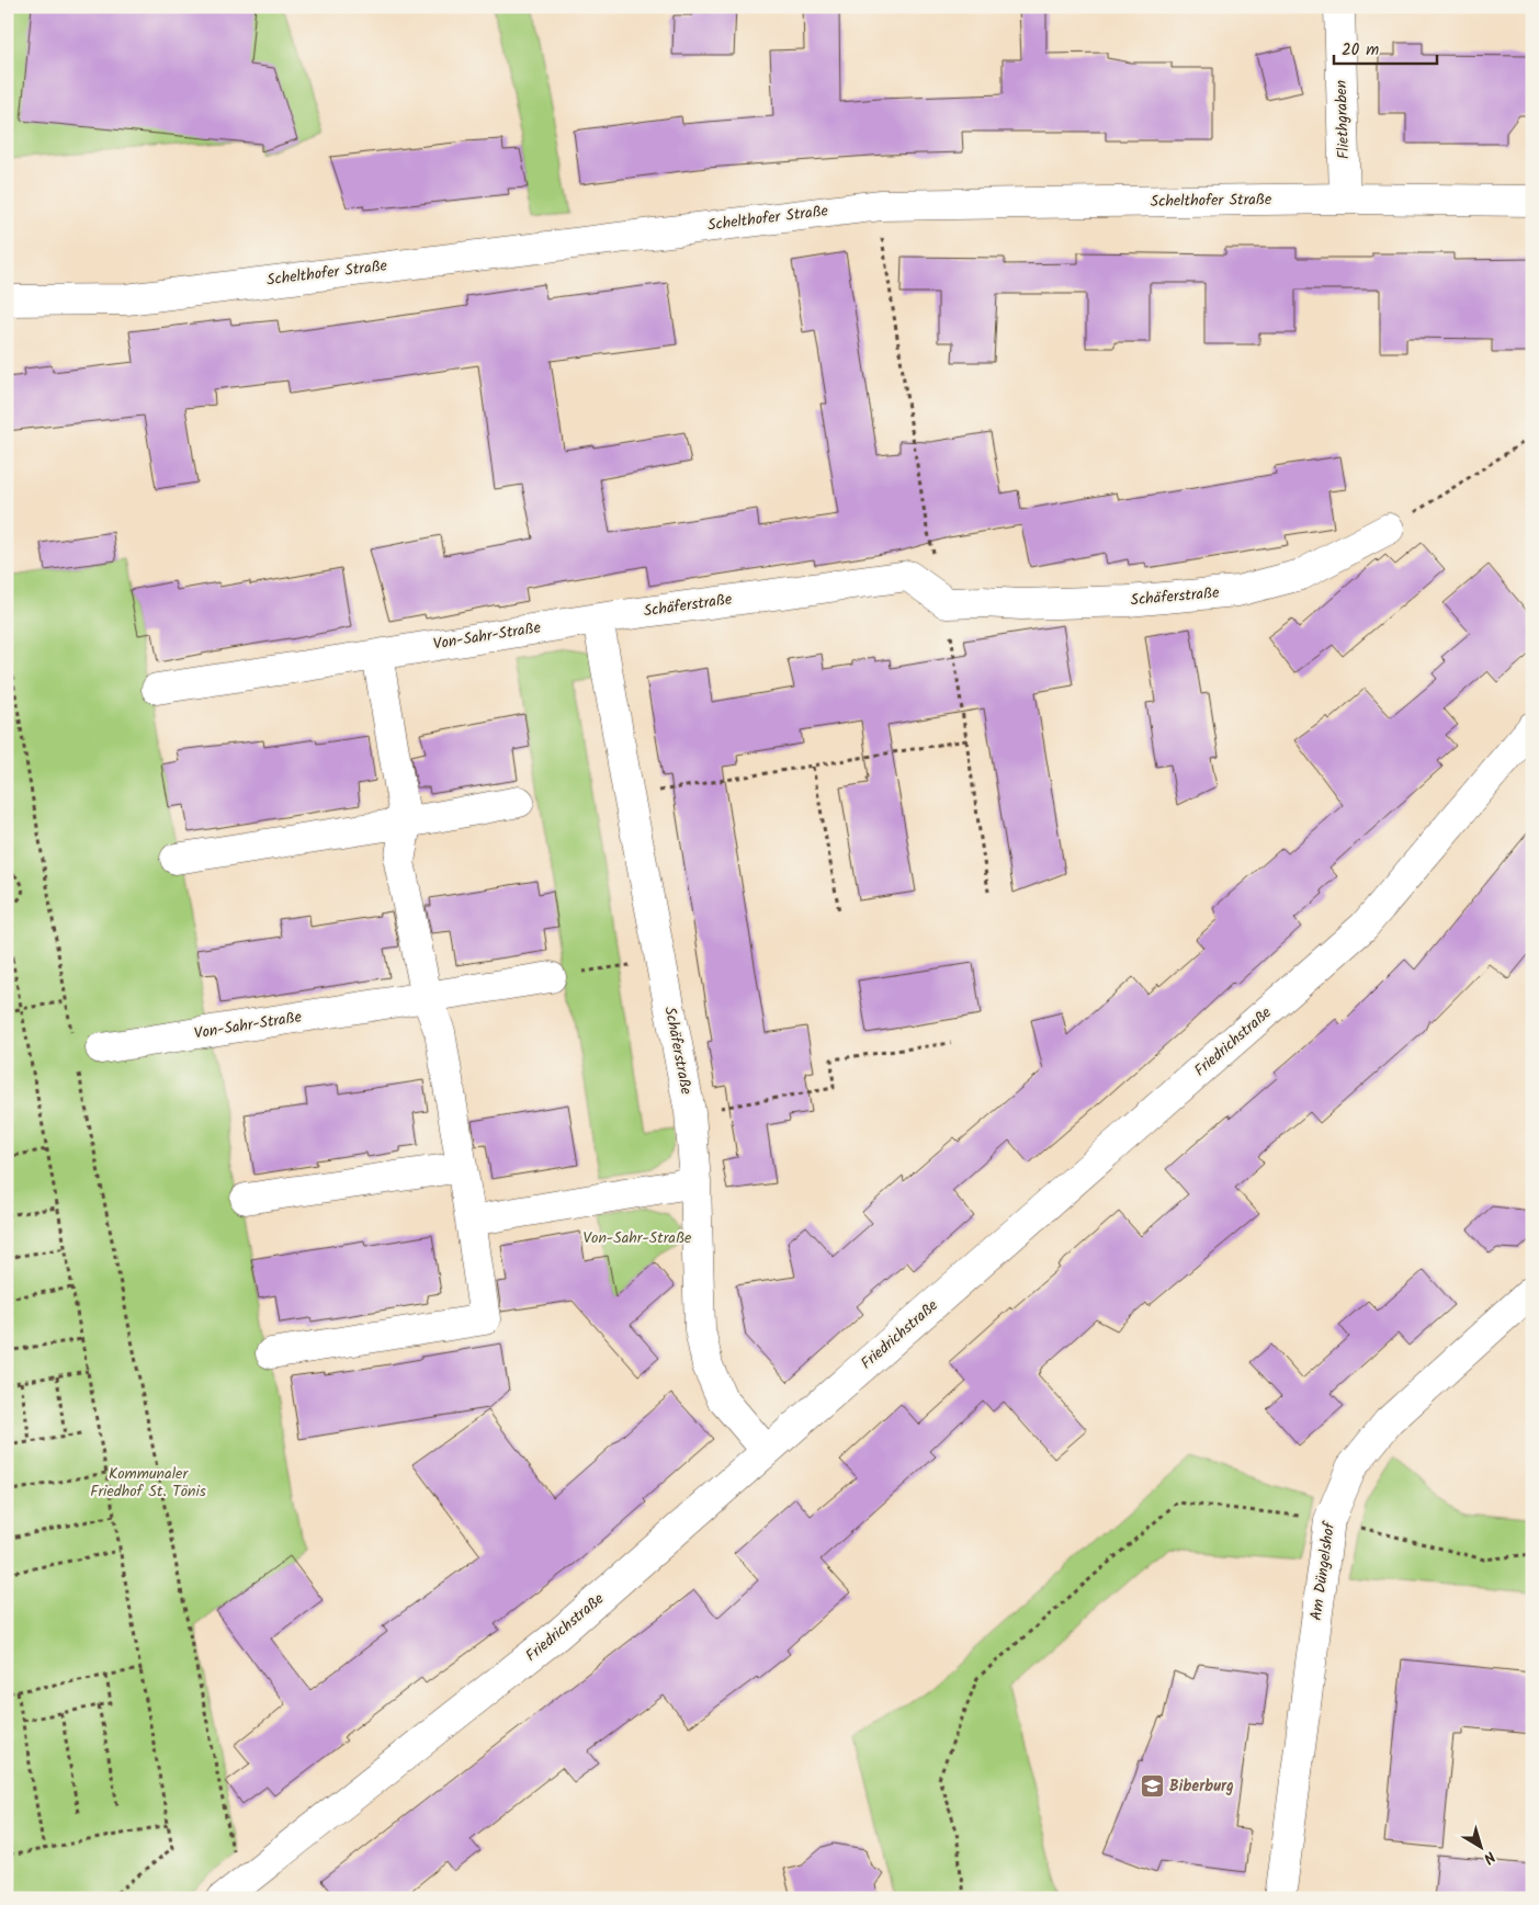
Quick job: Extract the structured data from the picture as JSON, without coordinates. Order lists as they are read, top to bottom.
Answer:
{
  "streets": {
    "street": [
      "Fliethgraben",
      "Schelthofer Straße",
      "Schäferstraße",
      "Von-Sahr-Straße",
      "Friedrichstraße",
      "Am Düngelshof"
    ]
  },
  "crossings": [
    ["Fliethgraben", "Schelthofer Straße"],
    ["Schäferstraße", "Von-Sahr-Straße"],
    ["Schäferstraße", "Friedrichstraße"]
  ],
  "parks": ["Von-Sahr-Straße", "Kommunaler Friedhof St. Tönis"],
  "places": {
    "school or university": ["Biberburg"]
  },
  "scale_bar": "20 m",
  "north": "bottom right"
}
